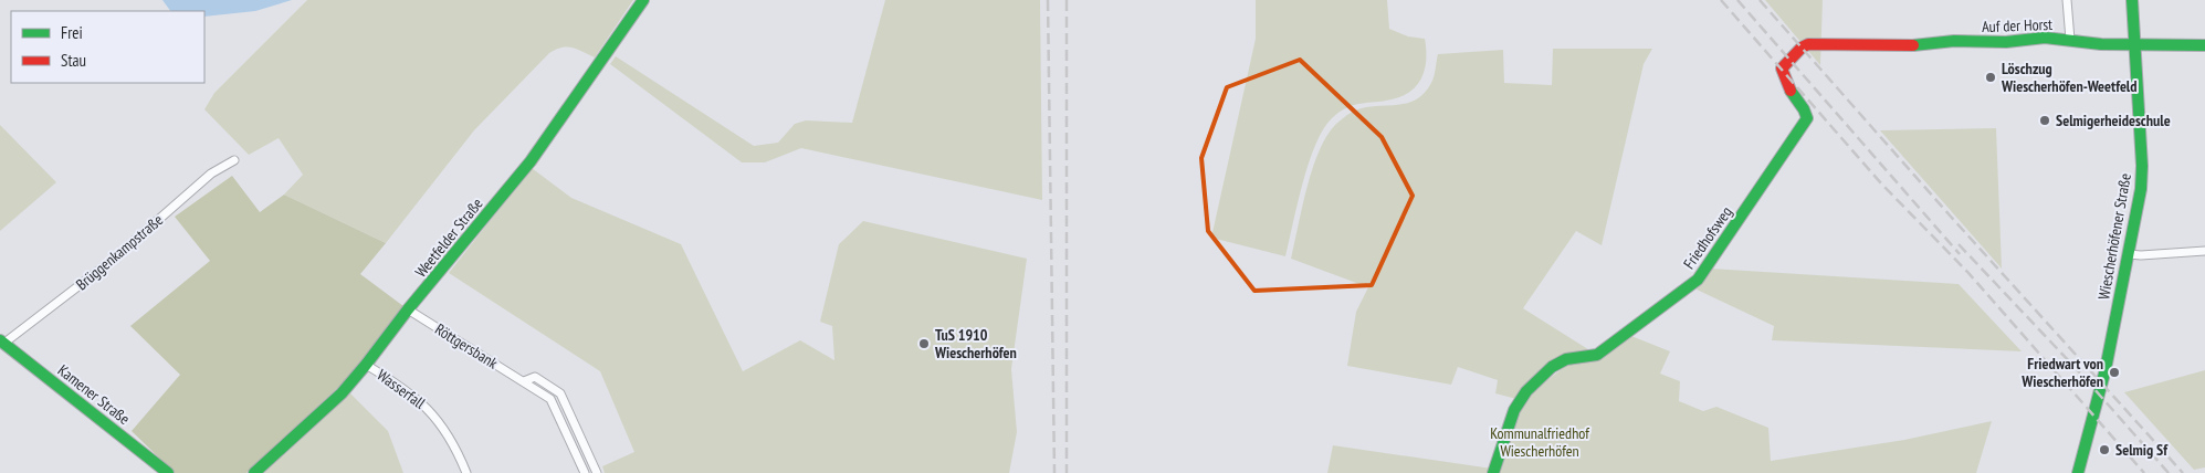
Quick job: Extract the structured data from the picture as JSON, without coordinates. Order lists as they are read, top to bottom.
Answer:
{
  "streets": {
    "street": [
      "Auf der Horst",
      "Wiescherhöfener Straße",
      "Weetfelder Straße",
      "Friedhofsweg",
      "Brüggenkampstraße",
      "Röttgersbank",
      "Wasserfall",
      "Kamener Straße"
    ]
  },
  "crossings": [
    ["Auf der Horst", "Wiescherhöfener Straße"],
    ["Auf der Horst", "Friedhofsweg"],
    ["Weetfelder Straße", "Röttgersbank"],
    ["Weetfelder Straße", "Wasserfall"],
    ["Brüggenkampstraße", "Kamener Straße"]
  ],
  "parks": ["Kommunalfriedhof Wiescherhöfen"],
  "places": [
    "Löschzug Wiescherhöfen-Weetfeld",
    "Selmigerheideschule",
    "TuS 1910 Wiescherhöfen",
    "Friedwart von Wiescherhöfen",
    "Selmig Sf"
  ],
  "legend": ["Frei", "Stau"]
}
